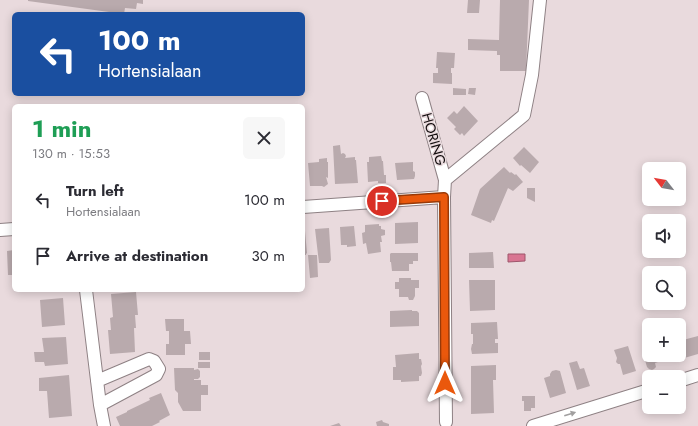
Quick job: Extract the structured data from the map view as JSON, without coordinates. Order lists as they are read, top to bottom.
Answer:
{
  "streets": {
    "street": ["HORING"]
  },
  "north": "top left",
  "page": {
    "turn": ["100 m", "Hortensialaan"],
    "heading": ["1 min", "130 m · 15:53"],
    "map_buttons": ["+", "−"],
    "list": [
      {
        "name": "Turn left",
        "note": "Hortensialaan",
        "value": "100 m"
      },
      {
        "name": "Arrive at destination",
        "value": "30 m"
      }
    ]
  }
}
